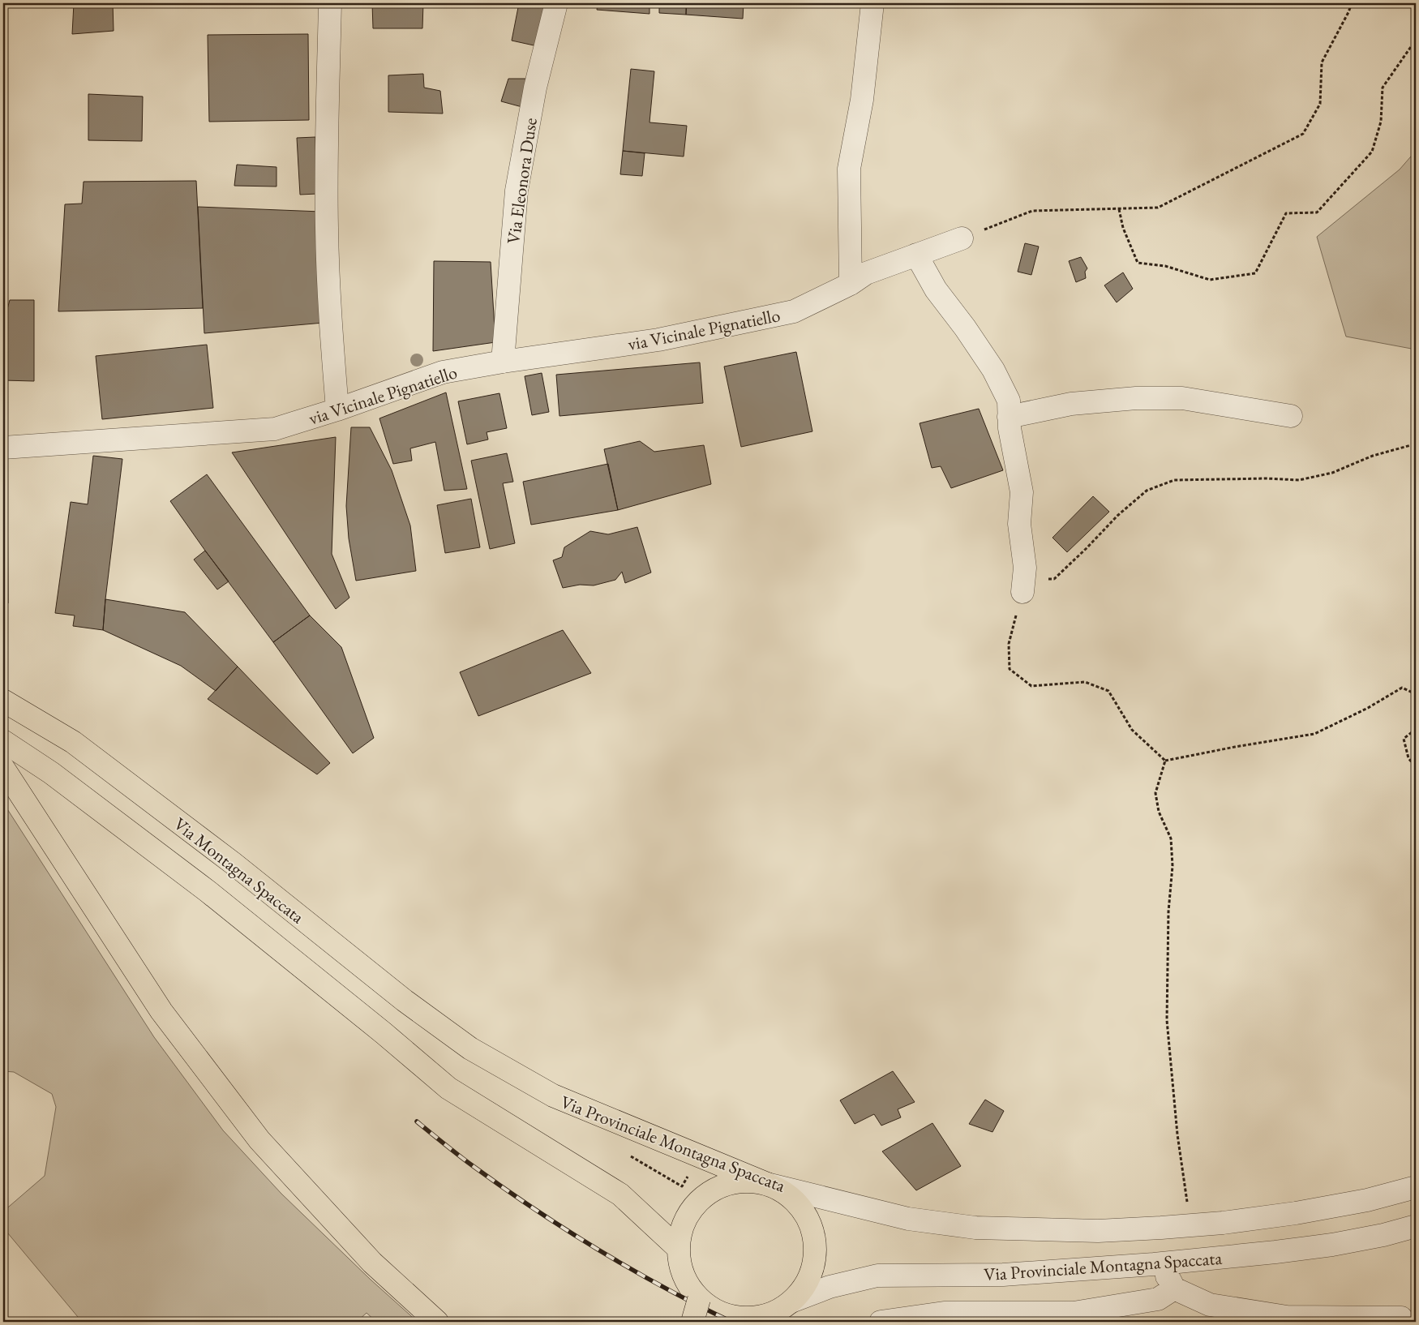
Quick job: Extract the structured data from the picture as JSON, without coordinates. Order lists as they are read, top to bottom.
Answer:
{
  "streets": {
    "main road": ["Via Montagna Spaccata", "Via Provinciale Montagna Spaccata"],
    "street": ["Via Eleonora Duse", "via Vicinale Pignatiello"]
  },
  "crossings": [
    ["Via Eleonora Duse", "via Vicinale Pignatiello"],
    ["Via Montagna Spaccata", "Via Provinciale Montagna Spaccata"]
  ]
}
